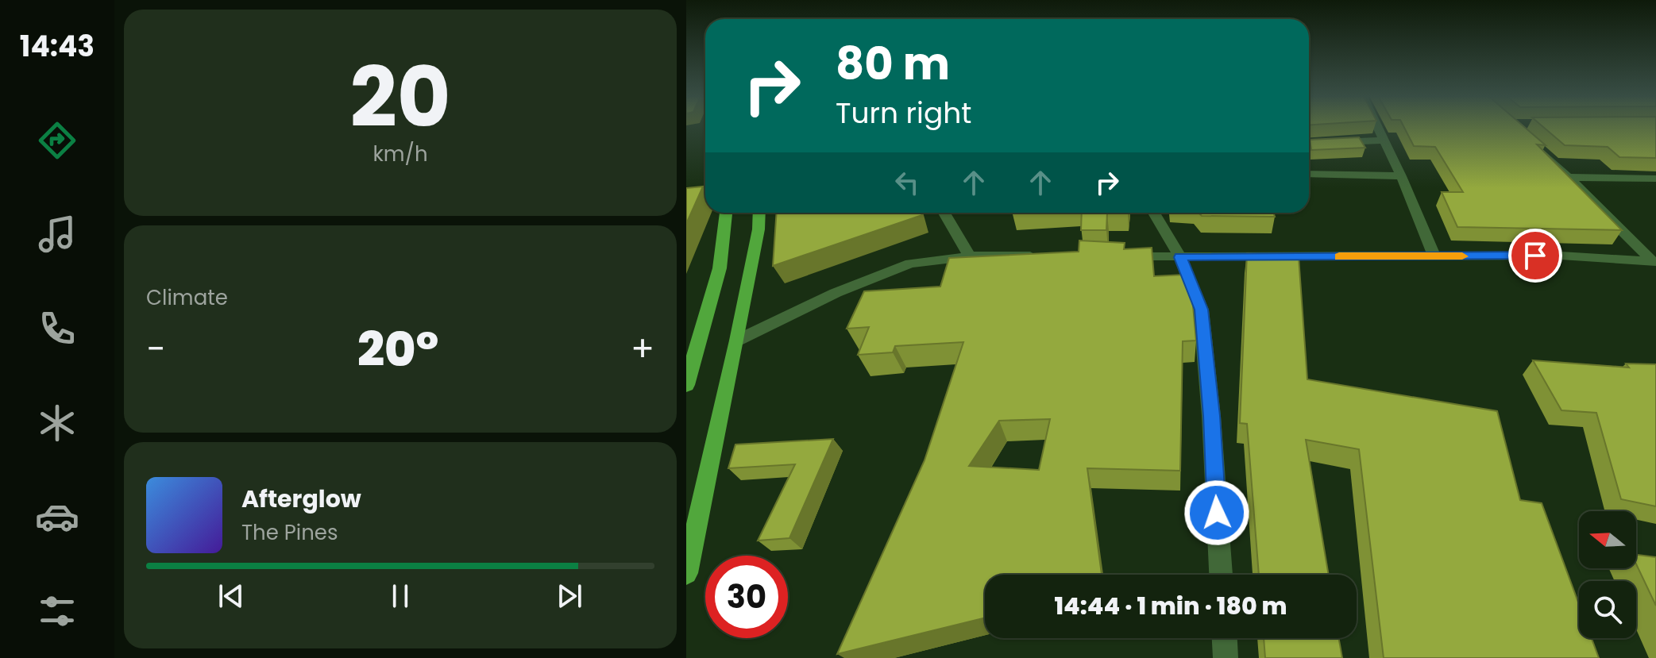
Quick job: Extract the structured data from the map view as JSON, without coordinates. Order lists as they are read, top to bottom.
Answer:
{
  "north": "left",
  "page": {
    "tabs": "14:43",
    "tile": [
      ["20", "km/h"],
      "Climate"
    ],
    "turn": ["80 m", "Turn right"],
    "heat": ["−", "20°", "+"],
    "song": ["Afterglow", "The Pines"],
    "limit": "30",
    "trip": "14:44 · 1 min · 180 m"
  }
}
